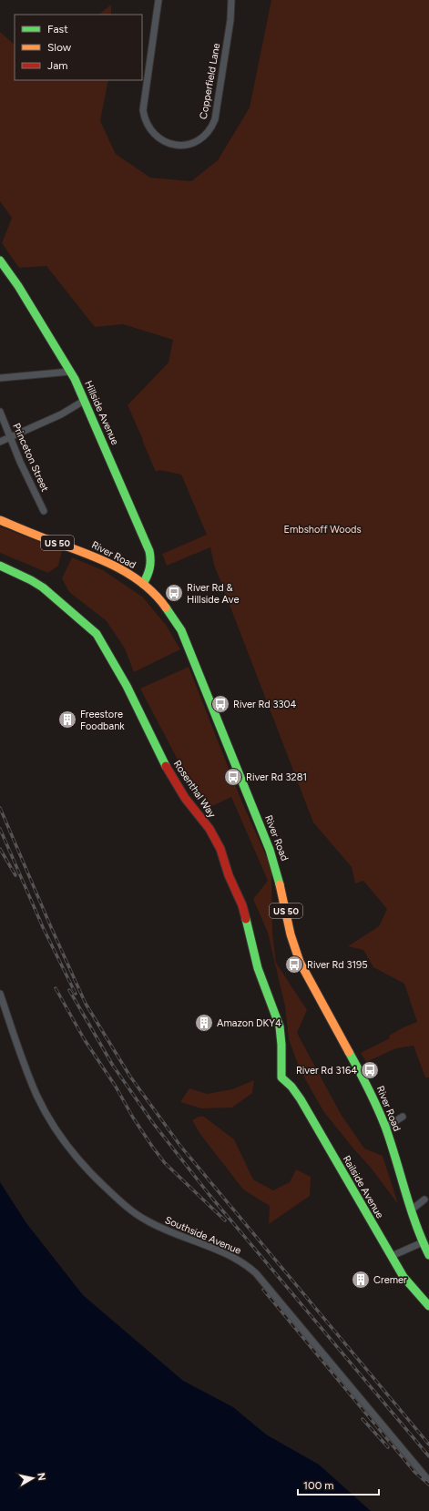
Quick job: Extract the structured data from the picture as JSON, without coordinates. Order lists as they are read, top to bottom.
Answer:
{
  "streets": {
    "street": [
      "Copperfield Lane",
      "Hillside Avenue",
      "Princeton Street",
      "US 50",
      "River Road",
      "Rosenthal Way",
      "Railside Avenue",
      "Southside Avenue"
    ]
  },
  "crossings": [
    ["Hillside Avenue", "River Road"],
    ["Rosenthal Way", "Railside Avenue"]
  ],
  "parks": ["Embshoff Woods"],
  "places": {
    "bus stop": [
      "River Rd & Hillside Ave",
      "River Rd 3304",
      "River Rd 3281",
      "River Rd 3195",
      "River Rd 3164"
    ],
    "building": ["Freestore Foodbank", "Amazon DKY4", "Cremer"]
  },
  "legend": ["Fast", "Slow", "Jam"],
  "scale_bar": "100 m",
  "north": "right"
}
